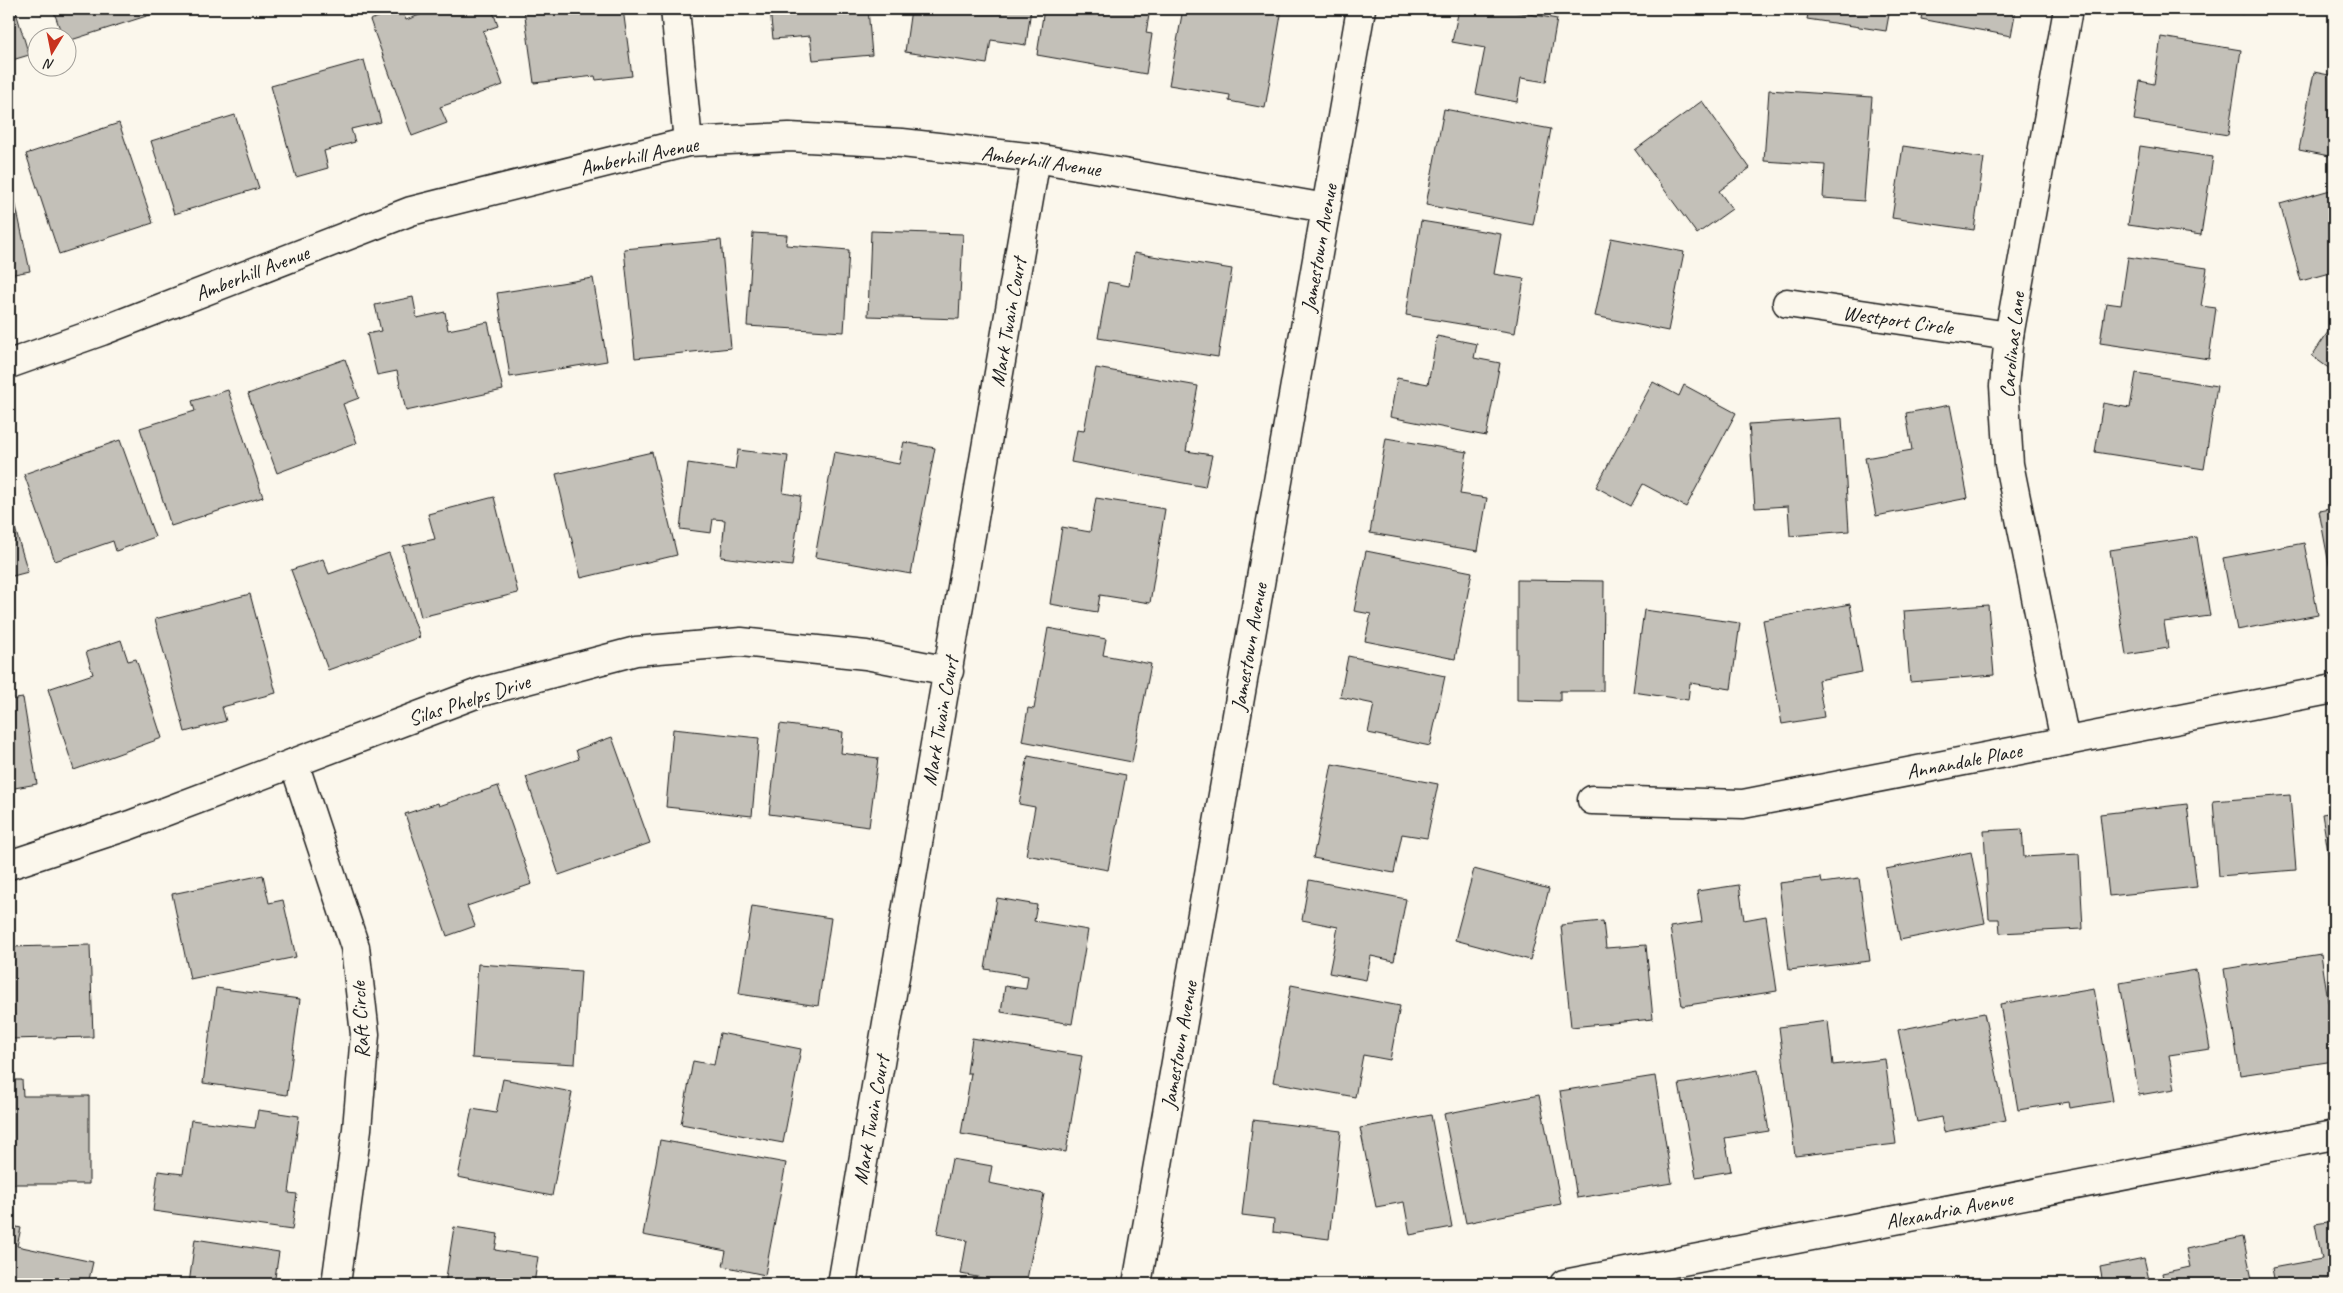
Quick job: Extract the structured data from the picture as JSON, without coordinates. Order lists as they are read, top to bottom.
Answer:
{
  "streets": {
    "street": [
      "Amberhill Avenue",
      "Jamestown Avenue",
      "Westport Circle",
      "Mark Twain Court",
      "Carolinas Lane",
      "Silas Phelps Drive",
      "Annandale Place",
      "Raft Circle",
      "Alexandria Avenue"
    ]
  },
  "crossings": [
    ["Amberhill Avenue", "Jamestown Avenue"],
    ["Amberhill Avenue", "Mark Twain Court"],
    ["Westport Circle", "Carolinas Lane"],
    ["Mark Twain Court", "Silas Phelps Drive"],
    ["Carolinas Lane", "Annandale Place"],
    ["Silas Phelps Drive", "Raft Circle"]
  ],
  "north": "bottom"
}
